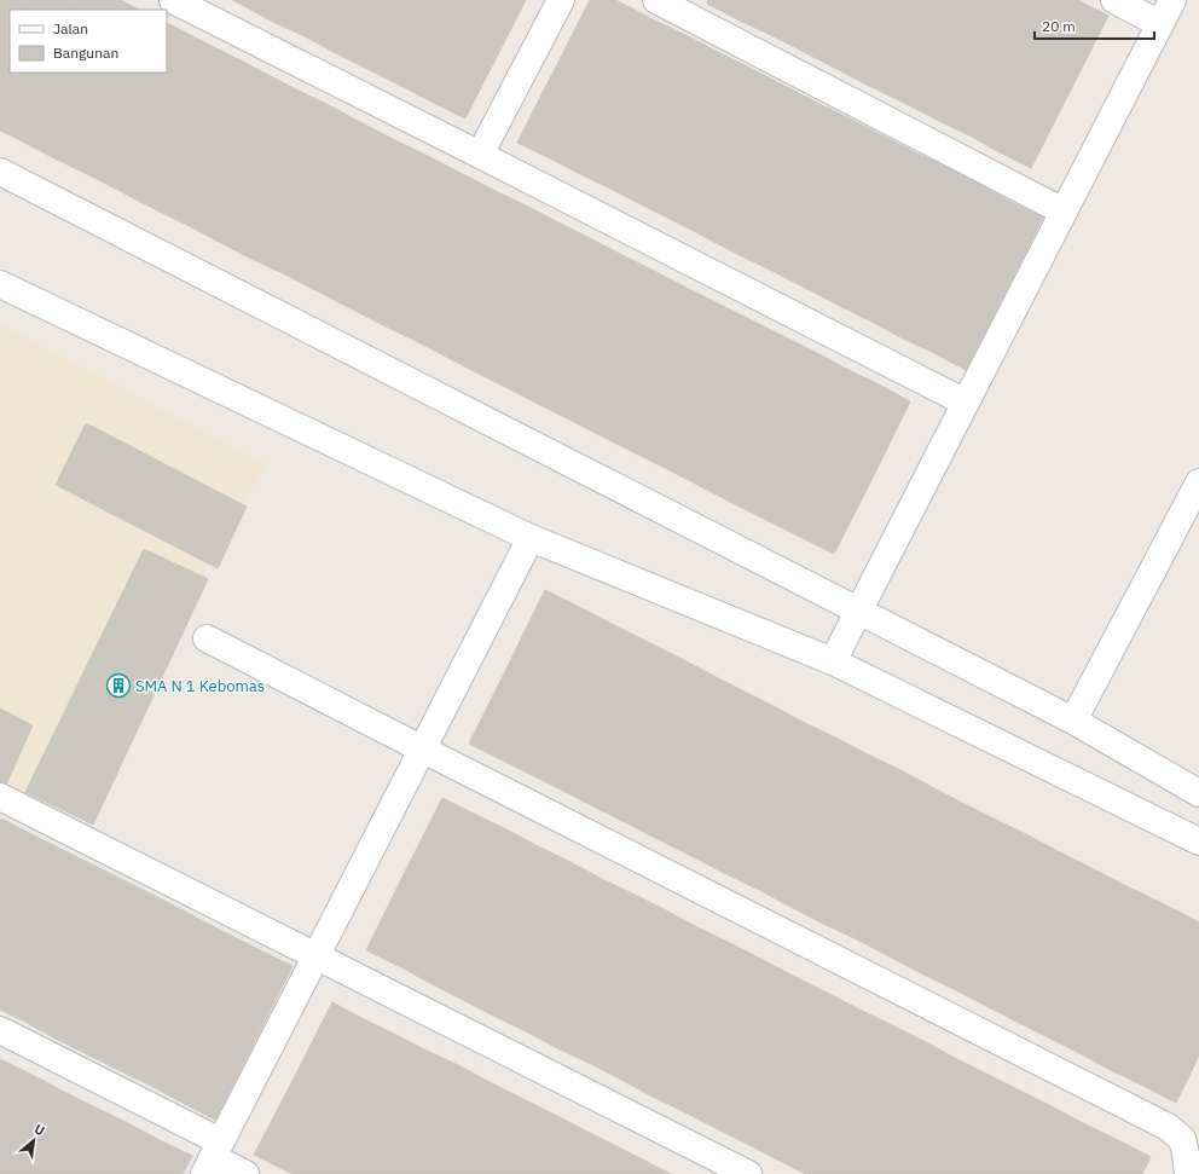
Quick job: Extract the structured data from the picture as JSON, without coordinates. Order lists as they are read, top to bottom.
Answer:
{
  "places": {
    "building": ["SMA N 1 Kebomas"]
  },
  "legend": ["Jalan", "Bangunan"],
  "scale_bar": "20 m",
  "north": "top right"
}
